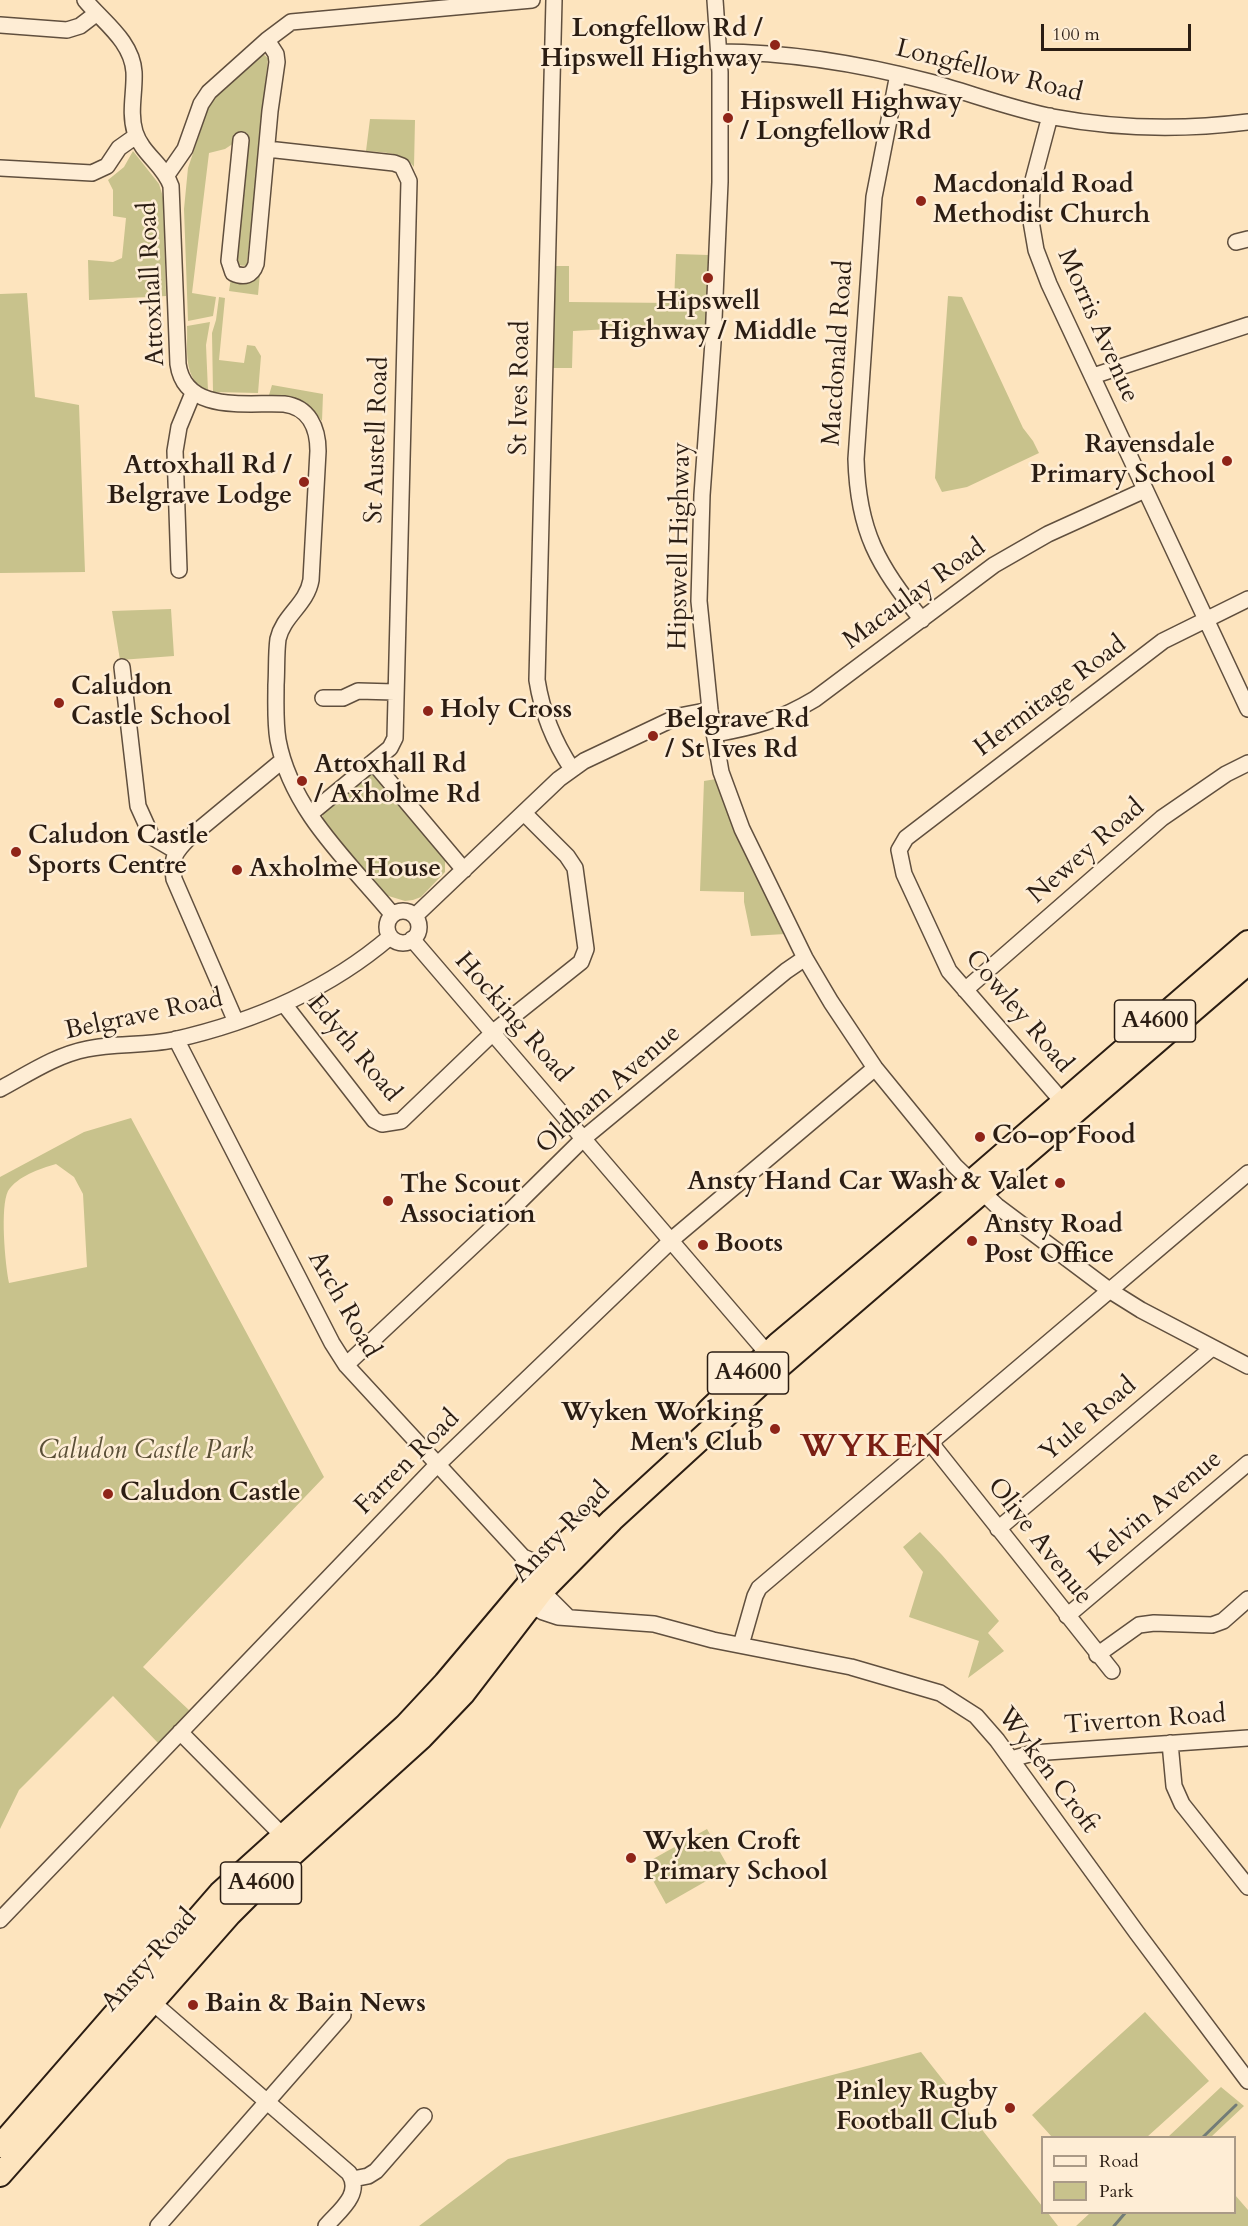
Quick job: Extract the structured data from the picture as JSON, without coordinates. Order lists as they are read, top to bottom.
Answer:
{
  "streets": {
    "highway": ["A4600", "Ansty Road"],
    "street": [
      "Longfellow Road",
      "Attoxhall Road",
      "Morris Avenue",
      "Macdonald Road",
      "St Ives Road",
      "St Austell Road",
      "Hipswell Highway",
      "Macaulay Road",
      "Hermitage Road",
      "Newey Road",
      "Cowley Road",
      "Belgrave Road",
      "Hocking Road",
      "Edyth Road",
      "Oldham Avenue",
      "Arch Road",
      "Yule Road",
      "Farren Road",
      "Kelvin Avenue",
      "Olive Avenue",
      "Tiverton Road",
      "Wyken Croft"
    ]
  },
  "crossings": [
    ["Longfellow Road", "Morris Avenue"],
    ["Longfellow Road", "Macdonald Road"],
    ["Longfellow Road", "Hipswell Highway"],
    ["Attoxhall Road", "St Austell Road"],
    ["Attoxhall Road", "Belgrave Road"],
    ["Attoxhall Road", "Hocking Road"],
    ["Morris Avenue", "Macaulay Road"],
    ["Morris Avenue", "Hermitage Road"],
    ["Macdonald Road", "Macaulay Road"],
    ["Hipswell Highway", "Macaulay Road"],
    ["Hipswell Highway", "Oldham Avenue"],
    ["Hipswell Highway", "Yule Road"],
    ["Hipswell Highway", "Farren Road"],
    ["Hipswell Highway", "Ansty Road"],
    ["Hermitage Road", "Cowley Road"],
    ["Newey Road", "Cowley Road"],
    ["Cowley Road", "Ansty Road"],
    ["Belgrave Road", "Hocking Road"],
    ["Belgrave Road", "Edyth Road"],
    ["Belgrave Road", "Arch Road"],
    ["Hocking Road", "Edyth Road"],
    ["Hocking Road", "Oldham Avenue"],
    ["Hocking Road", "Farren Road"],
    ["Hocking Road", "Ansty Road"],
    ["Oldham Avenue", "Arch Road"],
    ["Arch Road", "Farren Road"],
    ["Arch Road", "Ansty Road"],
    ["Arch Road", "Wyken Croft"],
    ["Yule Road", "Olive Avenue"],
    ["Kelvin Avenue", "Olive Avenue"],
    ["Ansty Road", "Wyken Croft"],
    ["Tiverton Road", "Wyken Croft"]
  ],
  "districts": ["WYKEN"],
  "parks": ["Caludon Castle Park"],
  "places": [
    "Longfellow Rd / Hipswell Highway",
    "Hipswell Highway / Longfellow Rd",
    "Macdonald Road Methodist Church",
    "Hipswell Highway / Middle",
    "Ravensdale Primary School",
    "Attoxhall Rd / Belgrave Lodge",
    "Caludon Castle School",
    "Holy Cross",
    "Belgrave Rd / St Ives Rd",
    "Attoxhall Rd / Axholme Rd",
    "Caludon Castle Sports Centre",
    "Axholme House",
    "Co-op Food",
    "Ansty Hand Car Wash & Valet",
    "The Scout Association",
    "Ansty Road Post Office",
    "Boots",
    "Wyken Working Men's Club",
    "Caludon Castle",
    "Wyken Croft Primary School",
    "Bain & Bain News",
    "Pinley Rugby Football Club"
  ],
  "legend": ["Road", "Park"],
  "scale_bar": "100 m"
}
